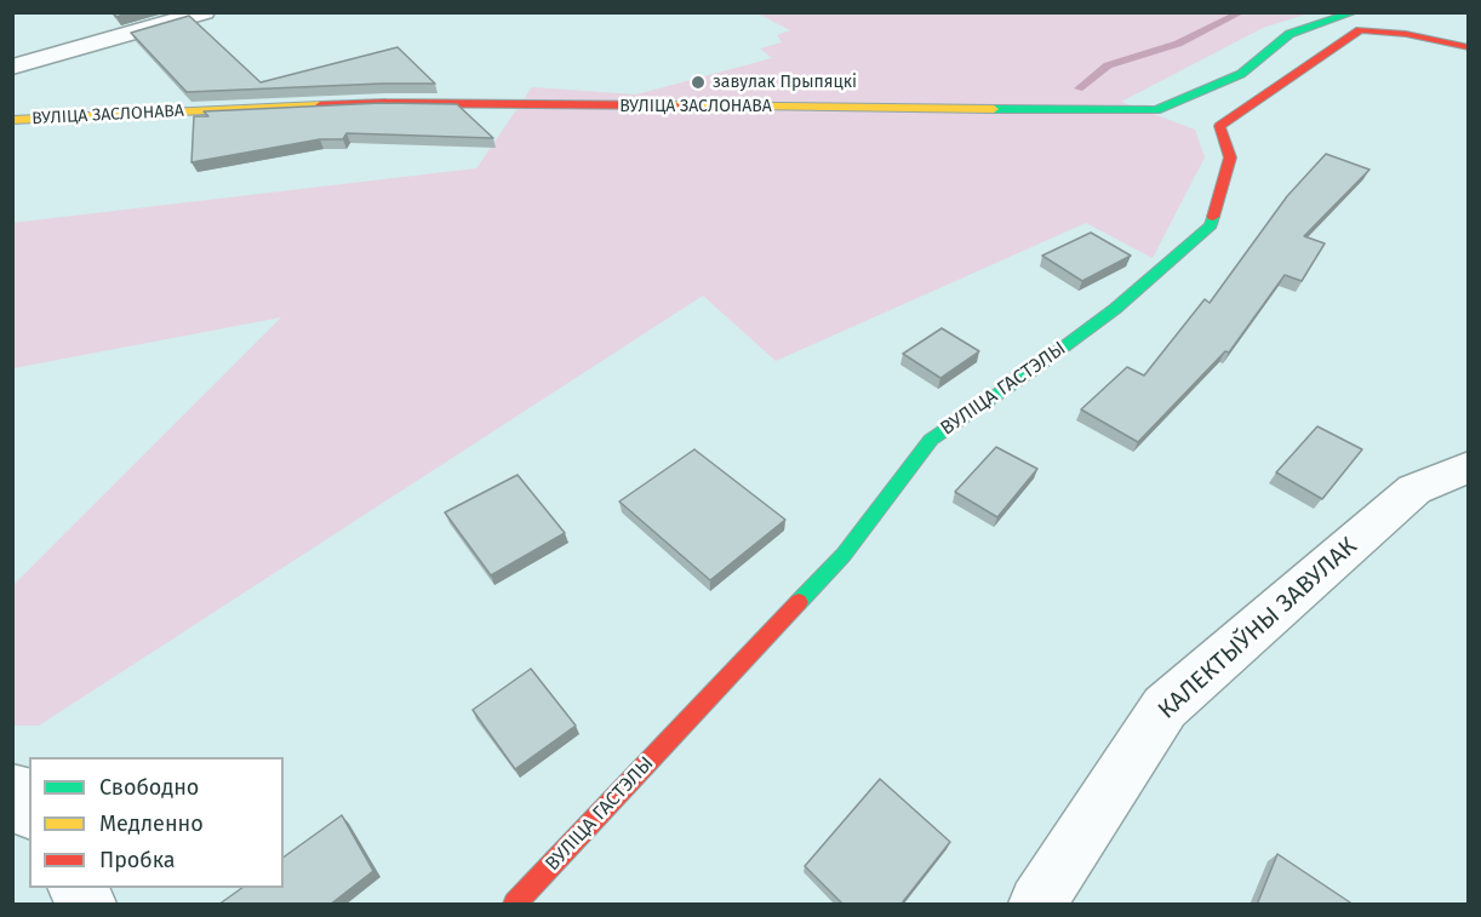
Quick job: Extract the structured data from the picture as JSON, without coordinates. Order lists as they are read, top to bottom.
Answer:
{
  "streets": {
    "street": ["ВУЛІЦА ЗАСЛОНАВА", "ВУЛІЦА ГАСТЭЛЫ", "КАЛЕКТЫЎНЫ ЗАВУЛАК"]
  },
  "places": ["завулак Прыпяцкі"],
  "legend": ["Свободно", "Медленно", "Пробка"]
}
